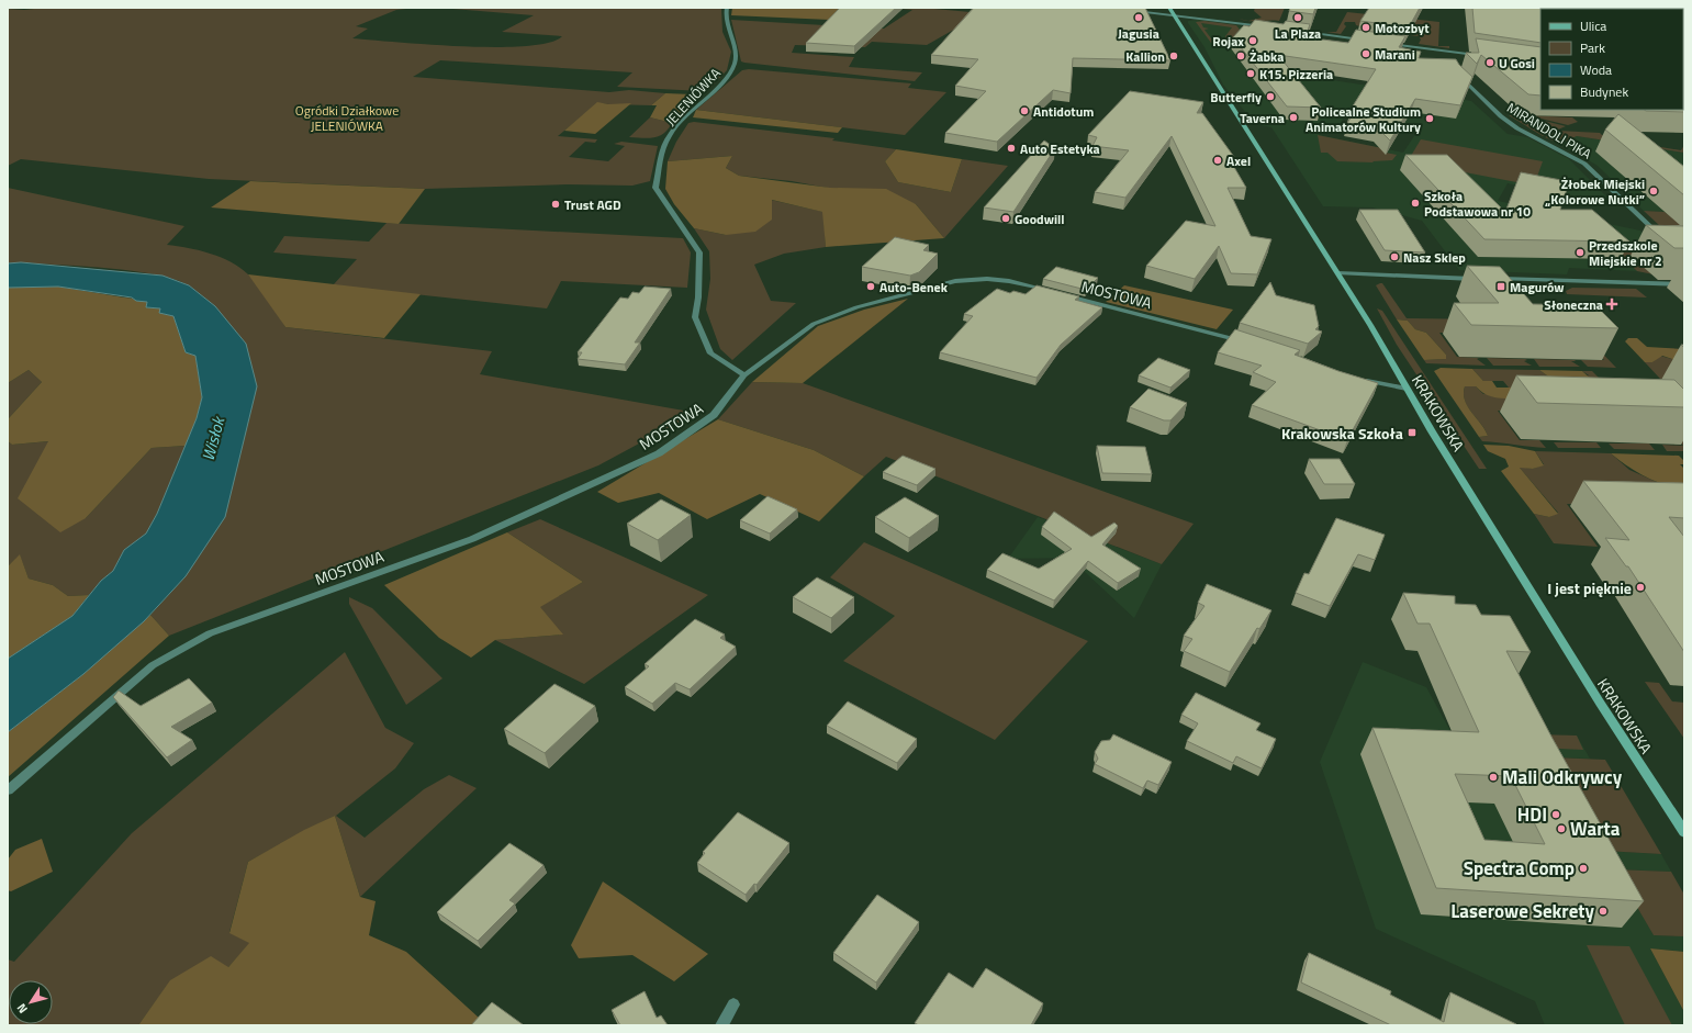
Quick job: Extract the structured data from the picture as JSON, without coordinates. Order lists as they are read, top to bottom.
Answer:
{
  "streets": {
    "main road": ["KRAKOWSKA"],
    "street": ["JELENIÓWKA", "MIRANDOLI PIKA", "MOSTOWA"]
  },
  "crossings": [
    ["JELENIÓWKA", "MOSTOWA"]
  ],
  "water": ["Wisłok"],
  "parks": ["Ogródki Działkowe JELENIÓWKA"],
  "places": {
    "other": [
      "Jagusia",
      "La Plaza",
      "Motozbyt",
      "Rojax",
      "Marani",
      "Kallion",
      "Żabka",
      "U Gosi",
      "K15. Pizzeria",
      "Butterfly",
      "Antidotum",
      "Taverna",
      "Policealne Studium Animatorów Kultury",
      "Auto Estetyka",
      "Axel",
      "Żłobek Miejski „Kolorowe Nutki”",
      "Szkoła Podstawowa nr 10",
      "Trust AGD",
      "Goodwill",
      "Przedszkole Miejskie nr 2",
      "Nasz Sklep",
      "Auto-Benek",
      "I jest pięknie",
      "Mali Odkrywcy",
      "HDI",
      "Warta",
      "Spectra Comp",
      "Laserowe Sekrety"
    ],
    "transit": ["Magurów", "Krakowska Szkoła"],
    "health": ["Słoneczna"]
  },
  "legend": [
    "Ulica",
    "Park",
    "Woda",
    "Budynek"
  ],
  "north": "bottom left"
}
